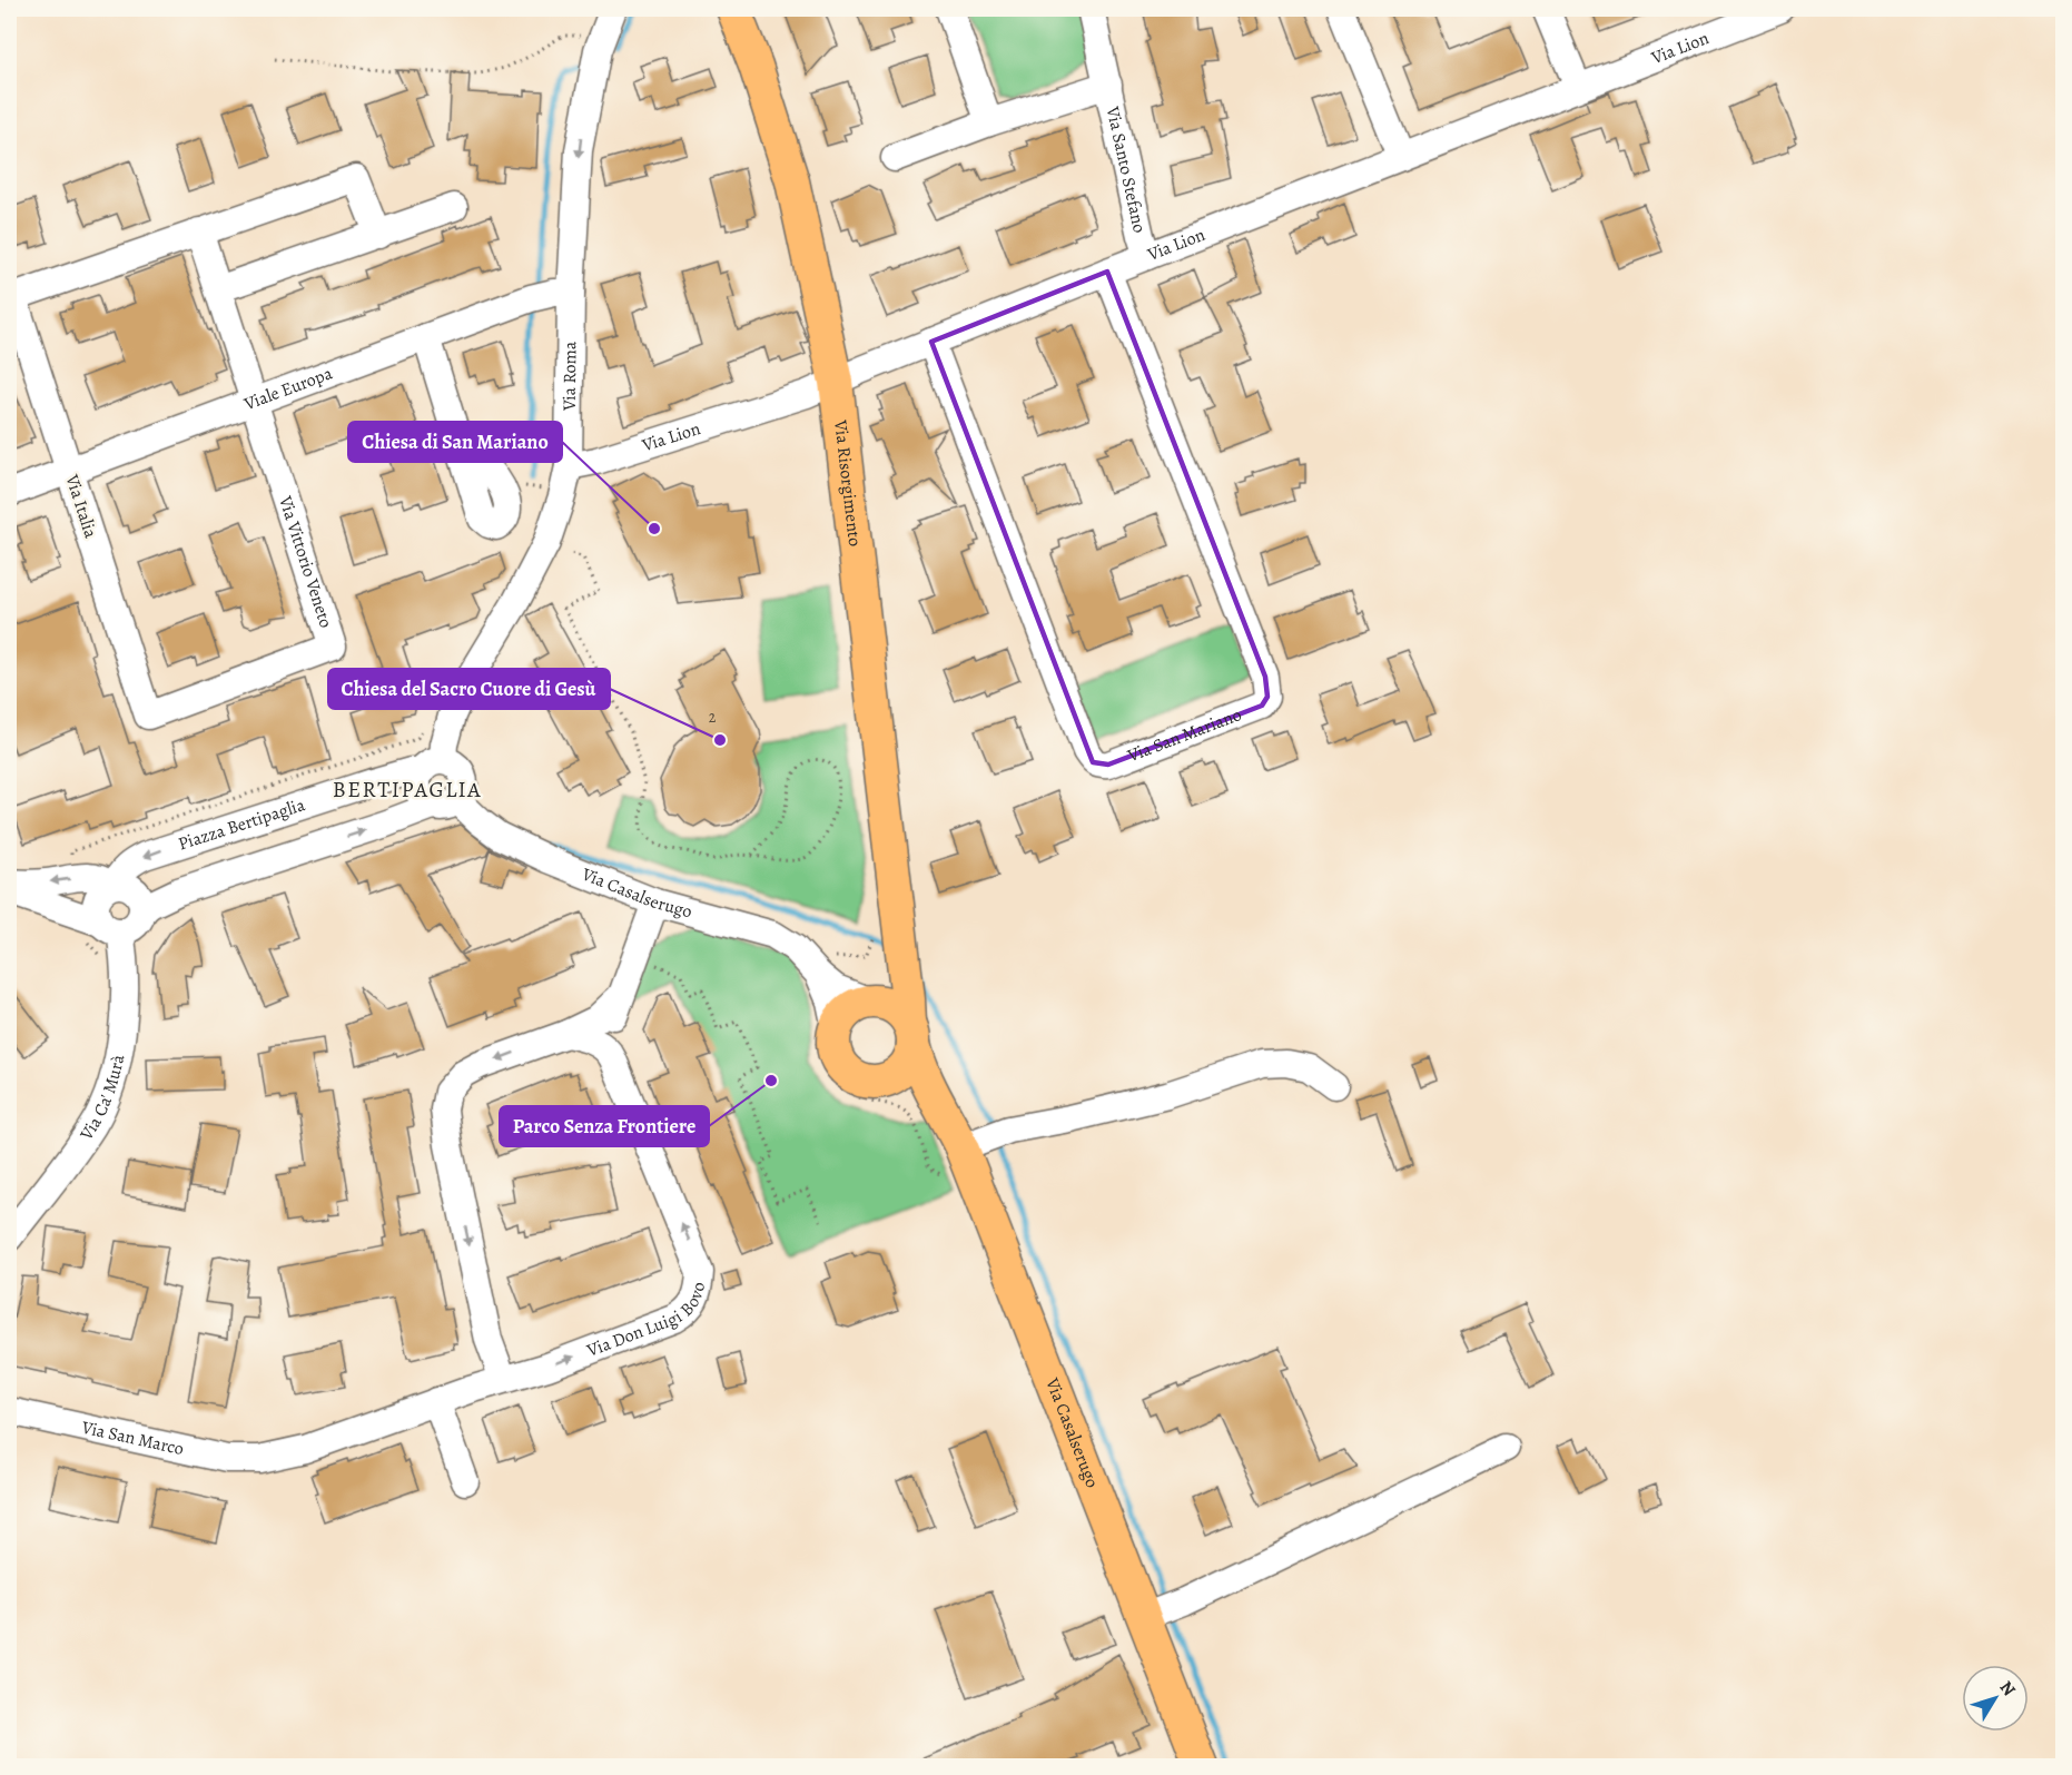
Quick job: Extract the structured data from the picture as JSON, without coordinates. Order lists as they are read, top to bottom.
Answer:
{
  "streets": {
    "main road": ["Via Risorgimento", "Via Casalserugo"],
    "street": [
      "Via Lion",
      "Via Santo Stefano",
      "Via Roma",
      "Viale Europa",
      "Via Italia",
      "Via Vittorio Veneto",
      "Via San Mariano",
      "Piazza Bertipaglia",
      "Via Ca' Murà",
      "Via Don Luigi Bovo",
      "Via San Marco"
    ]
  },
  "crossings": [
    ["Via Lion", "Via Santo Stefano"],
    ["Via Lion", "Via Roma"],
    ["Via Lion", "Via Risorgimento"],
    ["Via Lion", "Via San Mariano"],
    ["Via Roma", "Viale Europa"],
    ["Via Roma", "Piazza Bertipaglia"],
    ["Via Roma", "Via Casalserugo"],
    ["Viale Europa", "Via Italia"],
    ["Viale Europa", "Via Vittorio Veneto"],
    ["Via Risorgimento", "Via Casalserugo"],
    ["Via Italia", "Via Vittorio Veneto"],
    ["Piazza Bertipaglia", "Via Casalserugo"],
    ["Piazza Bertipaglia", "Via Ca' Murà"],
    ["Via Casalserugo", "Via Don Luigi Bovo"],
    ["Via Don Luigi Bovo", "Via San Marco"]
  ],
  "districts": ["BERTIPAGLIA"],
  "places": ["Chiesa di San Mariano", "Chiesa del Sacro Cuore di Gesù", "Parco Senza Frontiere"],
  "house_numbers": ["2"],
  "north": "top right"
}
